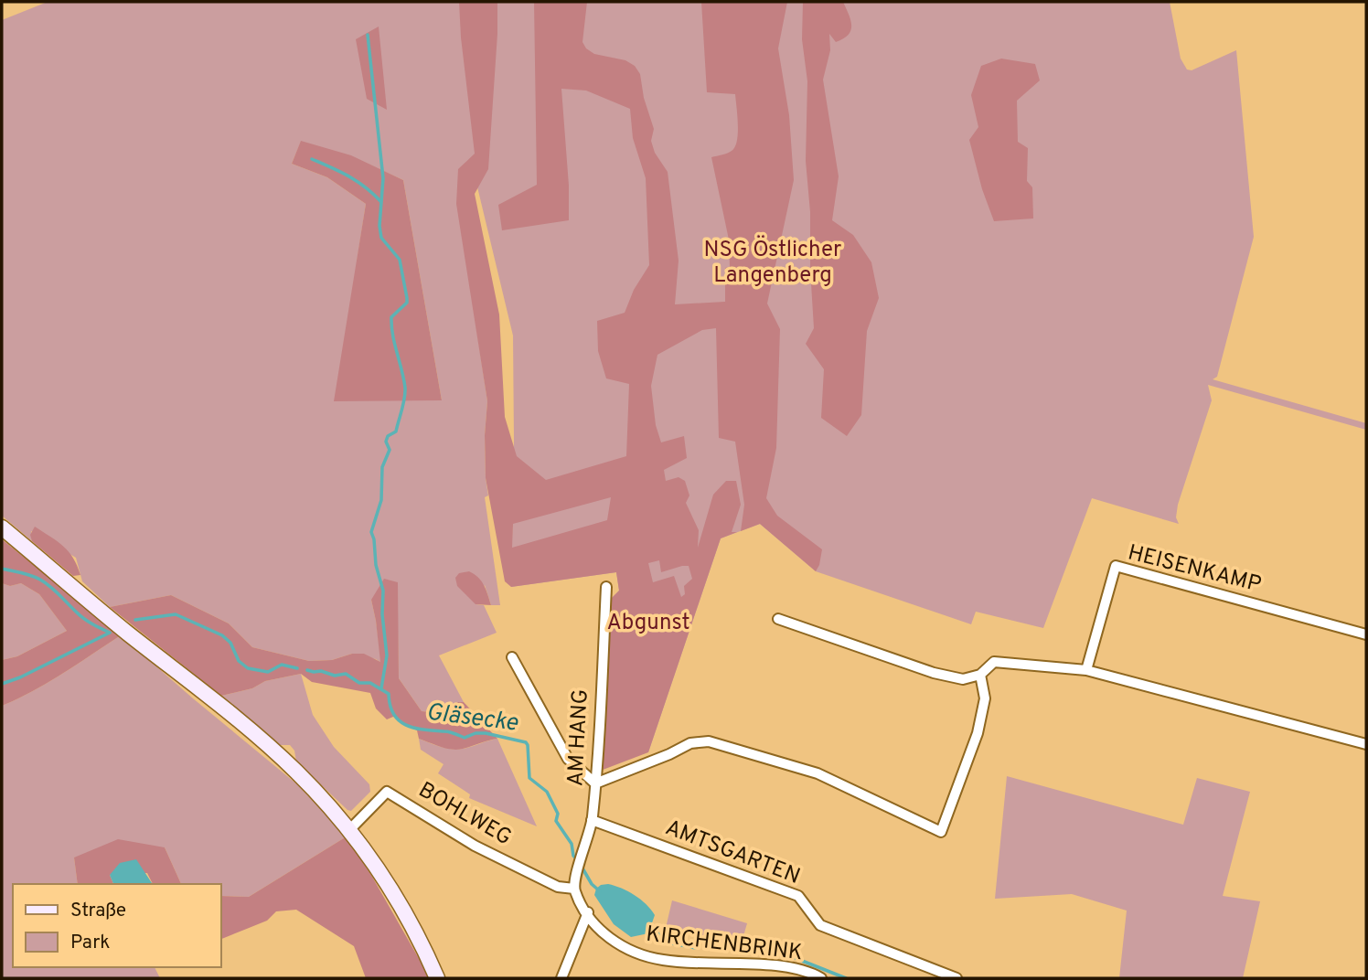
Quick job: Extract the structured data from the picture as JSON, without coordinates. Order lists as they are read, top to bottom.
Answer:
{
  "streets": {
    "street": [
      "HEISENKAMP",
      "AM HANG",
      "BOHLWEG",
      "AMTSGARTEN",
      "KIRCHENBRINK"
    ]
  },
  "crossings": [
    ["AM HANG", "BOHLWEG"],
    ["AM HANG", "AMTSGARTEN"],
    ["AM HANG", "KIRCHENBRINK"],
    ["BOHLWEG", "KIRCHENBRINK"]
  ],
  "water": ["Gläsecke"],
  "parks": ["NSG Östlicher Langenberg", "Abgunst"],
  "legend": ["Straße", "Park"]
}
